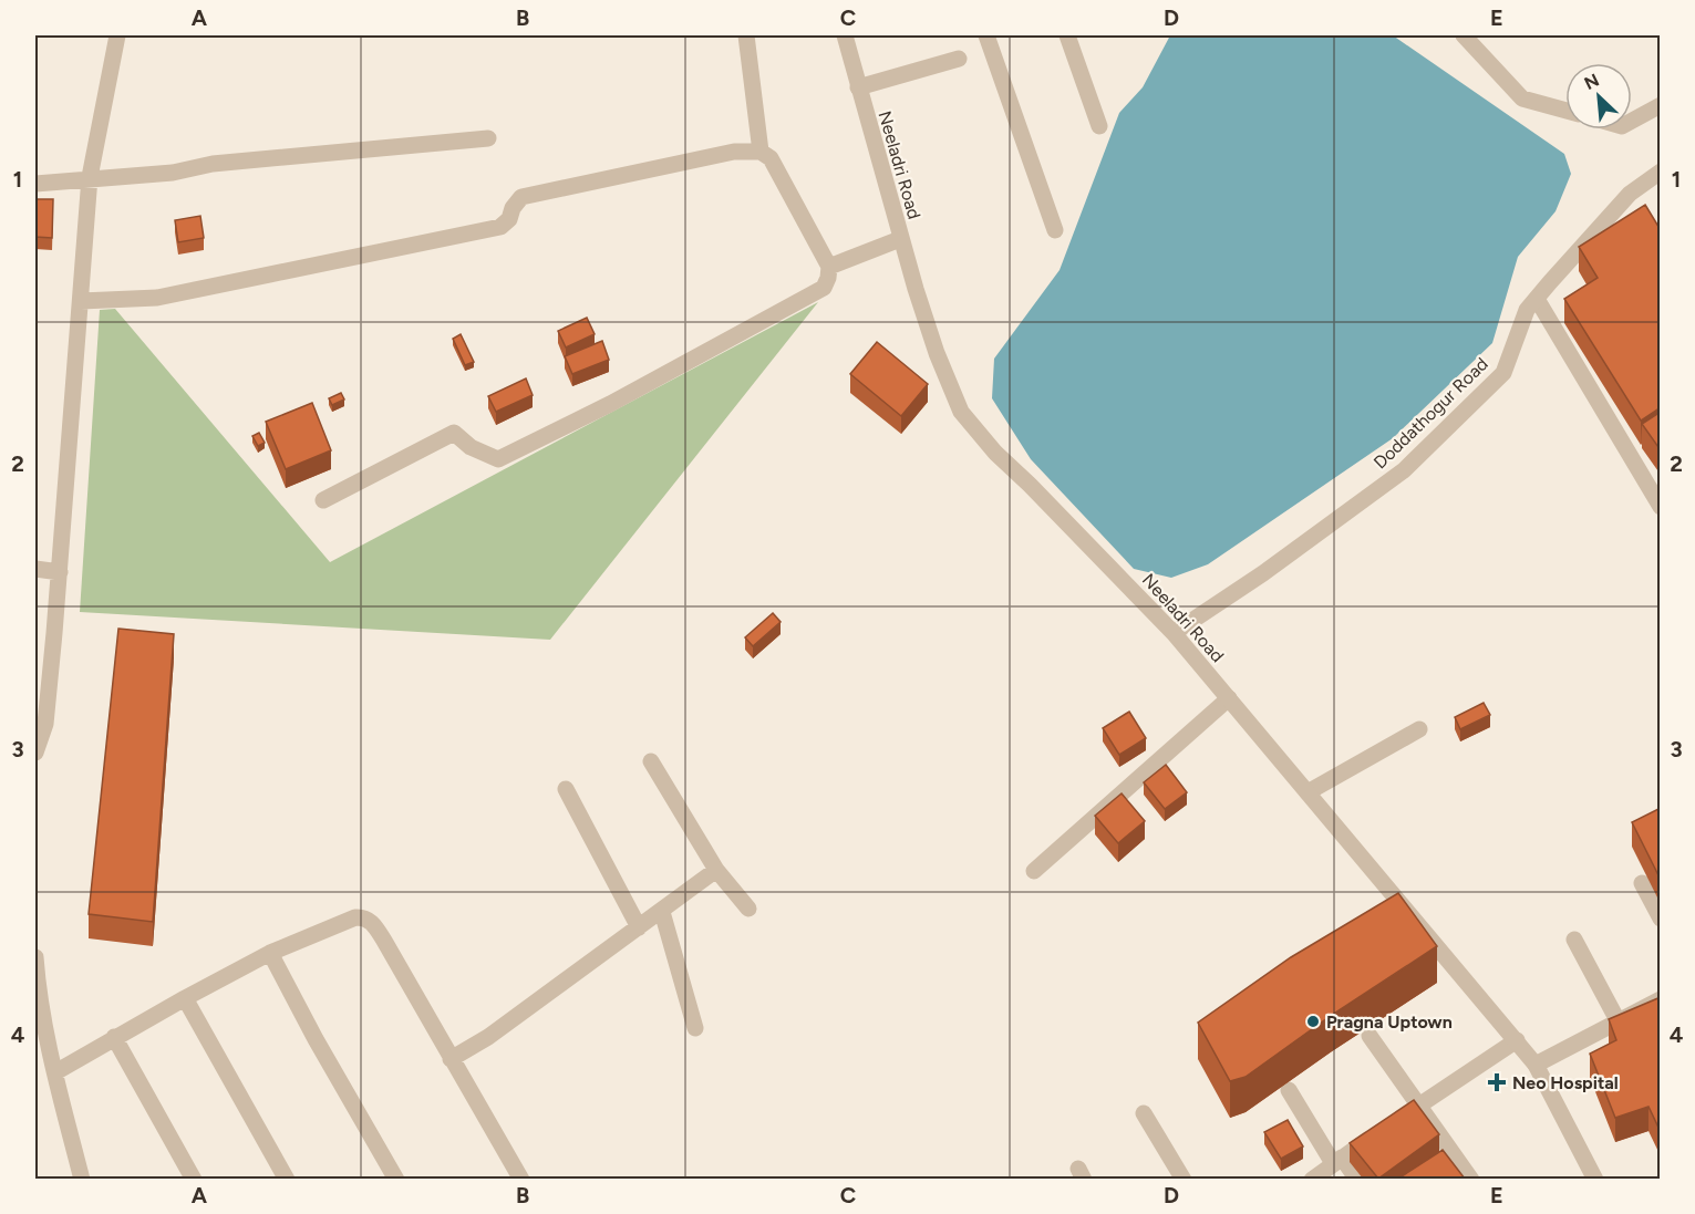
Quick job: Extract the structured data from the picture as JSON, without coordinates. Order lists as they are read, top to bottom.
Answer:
{
  "streets": {
    "street": ["Neeladri Road", "Doddathogur Road"]
  },
  "crossings": [
    ["Neeladri Road", "Doddathogur Road"]
  ],
  "places": {
    "other": ["Pragna Uptown"],
    "health": ["Neo Hospital"]
  },
  "north": "top left",
  "grid": {
    "columns": [
      "A",
      "B",
      "C",
      "D",
      "E"
    ],
    "rows": [
      "1",
      "2",
      "3",
      "4"
    ]
  }
}
